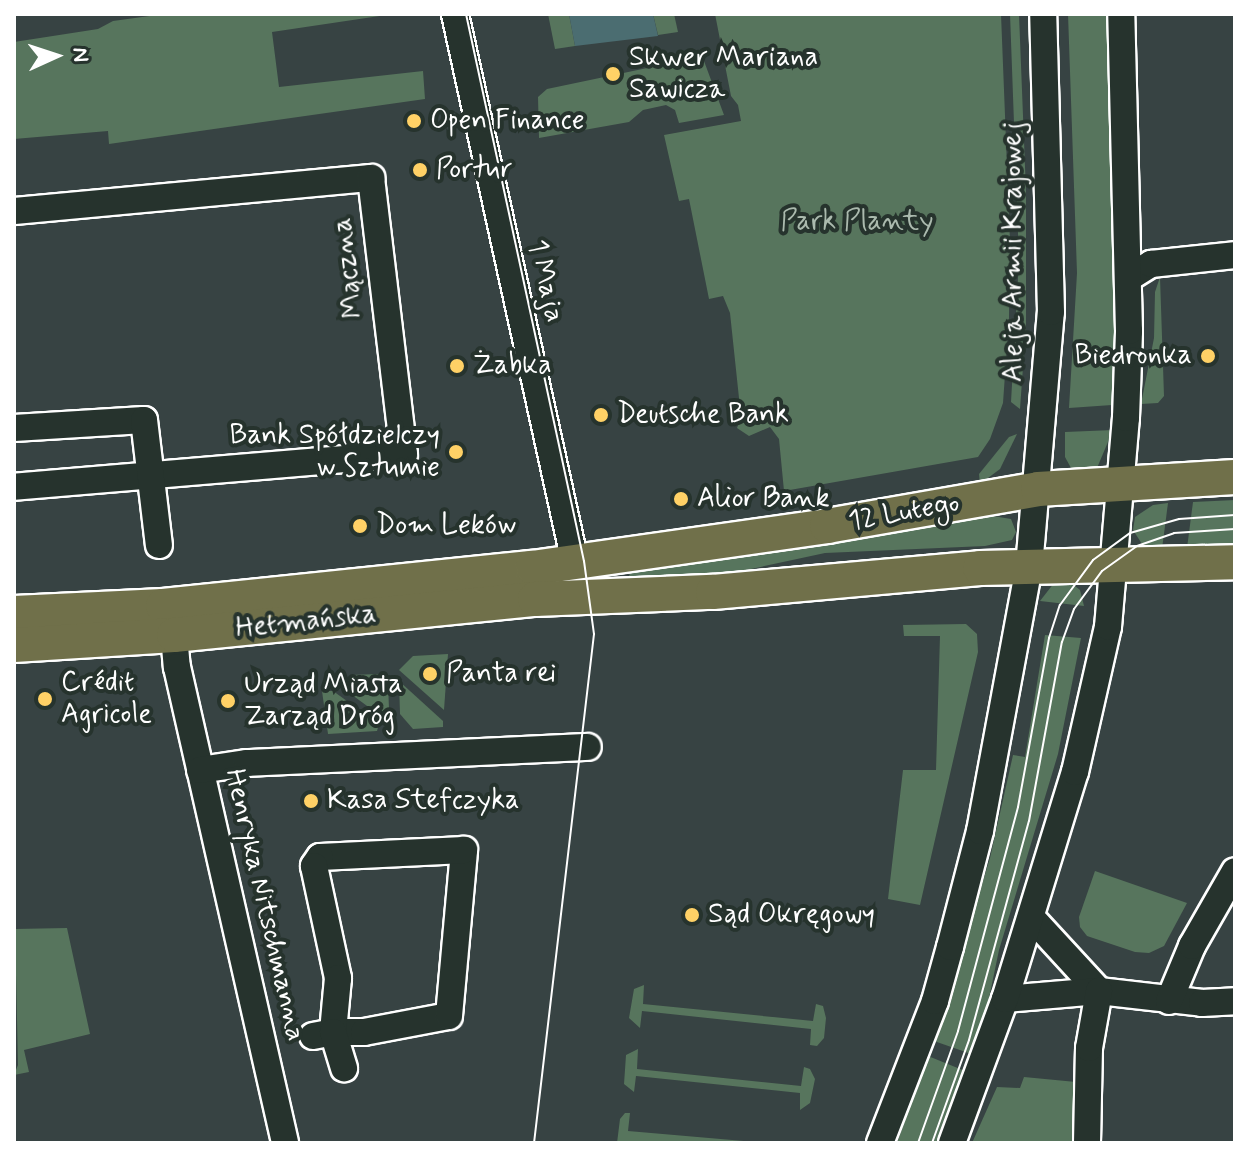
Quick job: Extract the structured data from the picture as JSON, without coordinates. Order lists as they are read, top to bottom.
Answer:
{
  "streets": {
    "main road": ["12 Lutego", "Hetmańska"],
    "street": [
      "Aleja Armii Krajowej",
      "Mączna",
      "1 Maja",
      "Henryka Nitschmanna"
    ]
  },
  "crossings": [
    ["Aleja Armii Krajowej", "12 Lutego"],
    ["1 Maja", "12 Lutego"],
    ["1 Maja", "Hetmańska"],
    ["12 Lutego", "Hetmańska"],
    ["Hetmańska", "Henryka Nitschmanna"]
  ],
  "parks": ["Park Planty"],
  "places": [
    "Skwer Mariana Sawicza",
    "Open Finance",
    "Portur",
    "Biedronka",
    "Żabka",
    "Deutsche Bank",
    "Bank Spółdzielczy w Sztumie",
    "Alior Bank",
    "Dom Leków",
    "Panta rei",
    "Crédit Agricole",
    "Urząd Miasta Zarząd Dróg",
    "Kasa Stefczyka",
    "Sąd Okręgowy"
  ],
  "north": "right"
}
